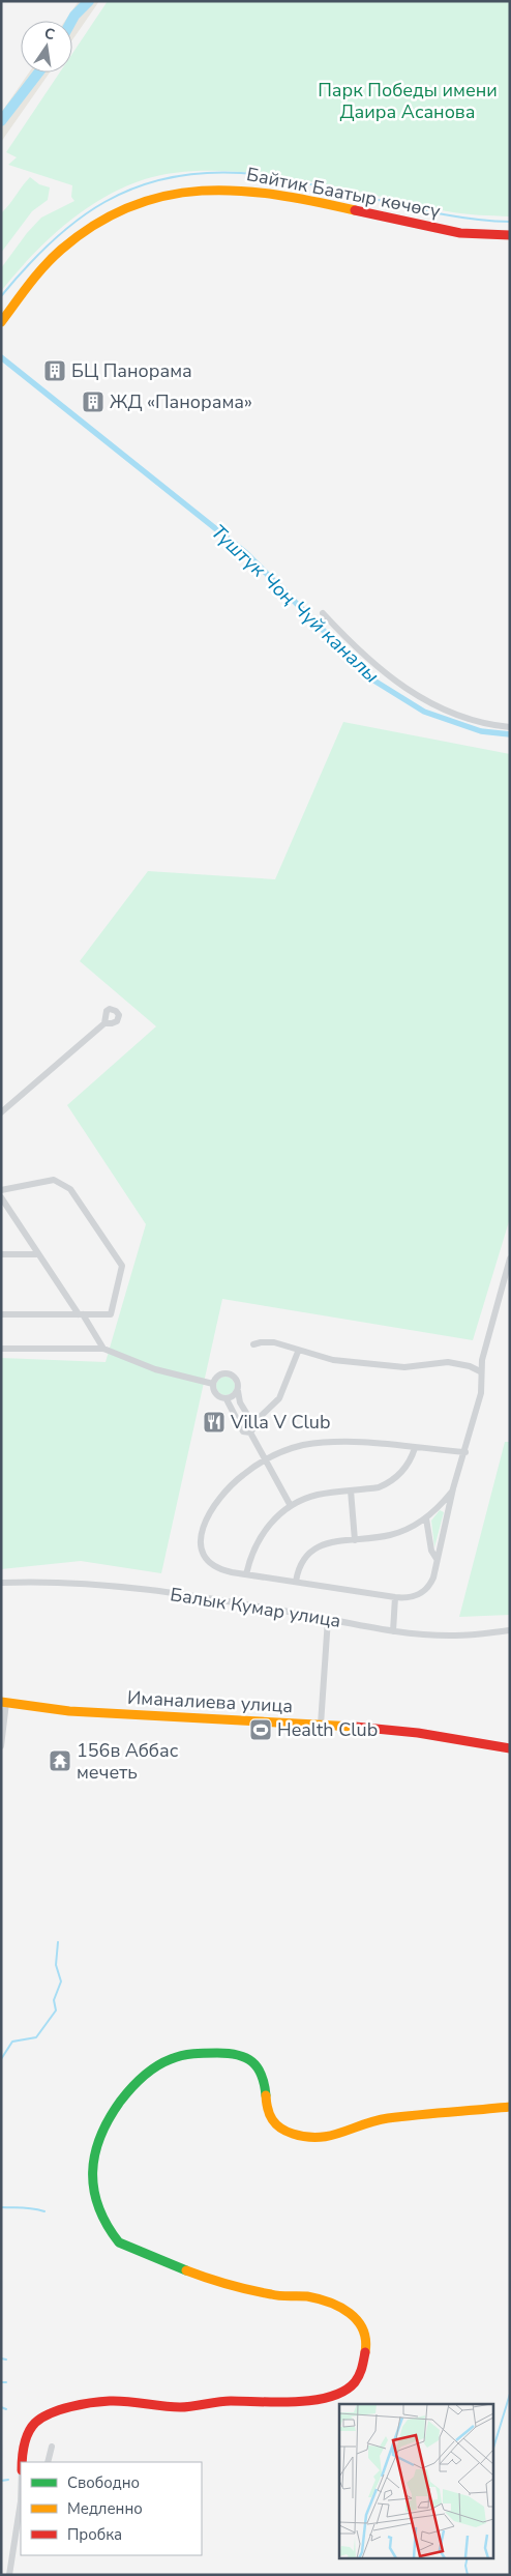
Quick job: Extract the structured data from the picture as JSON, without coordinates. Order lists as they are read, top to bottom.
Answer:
{
  "streets": {
    "street": ["Байтик Баатыр көчөсү", "Балык Кумар улица", "Иманалиева улица"]
  },
  "water": ["Түштүк Чоң Чүй каналы"],
  "parks": ["Парк Победы имени Даира Асанова"],
  "places": {
    "building": ["БЦ Панорама", "ЖД «Панорама»"],
    "restaurant": ["Villa V Club"],
    "sports": ["Health Club"],
    "temple": ["156в Аббас мечеть"]
  },
  "legend": ["Свободно", "Медленно", "Пробка"],
  "north": "top"
}
